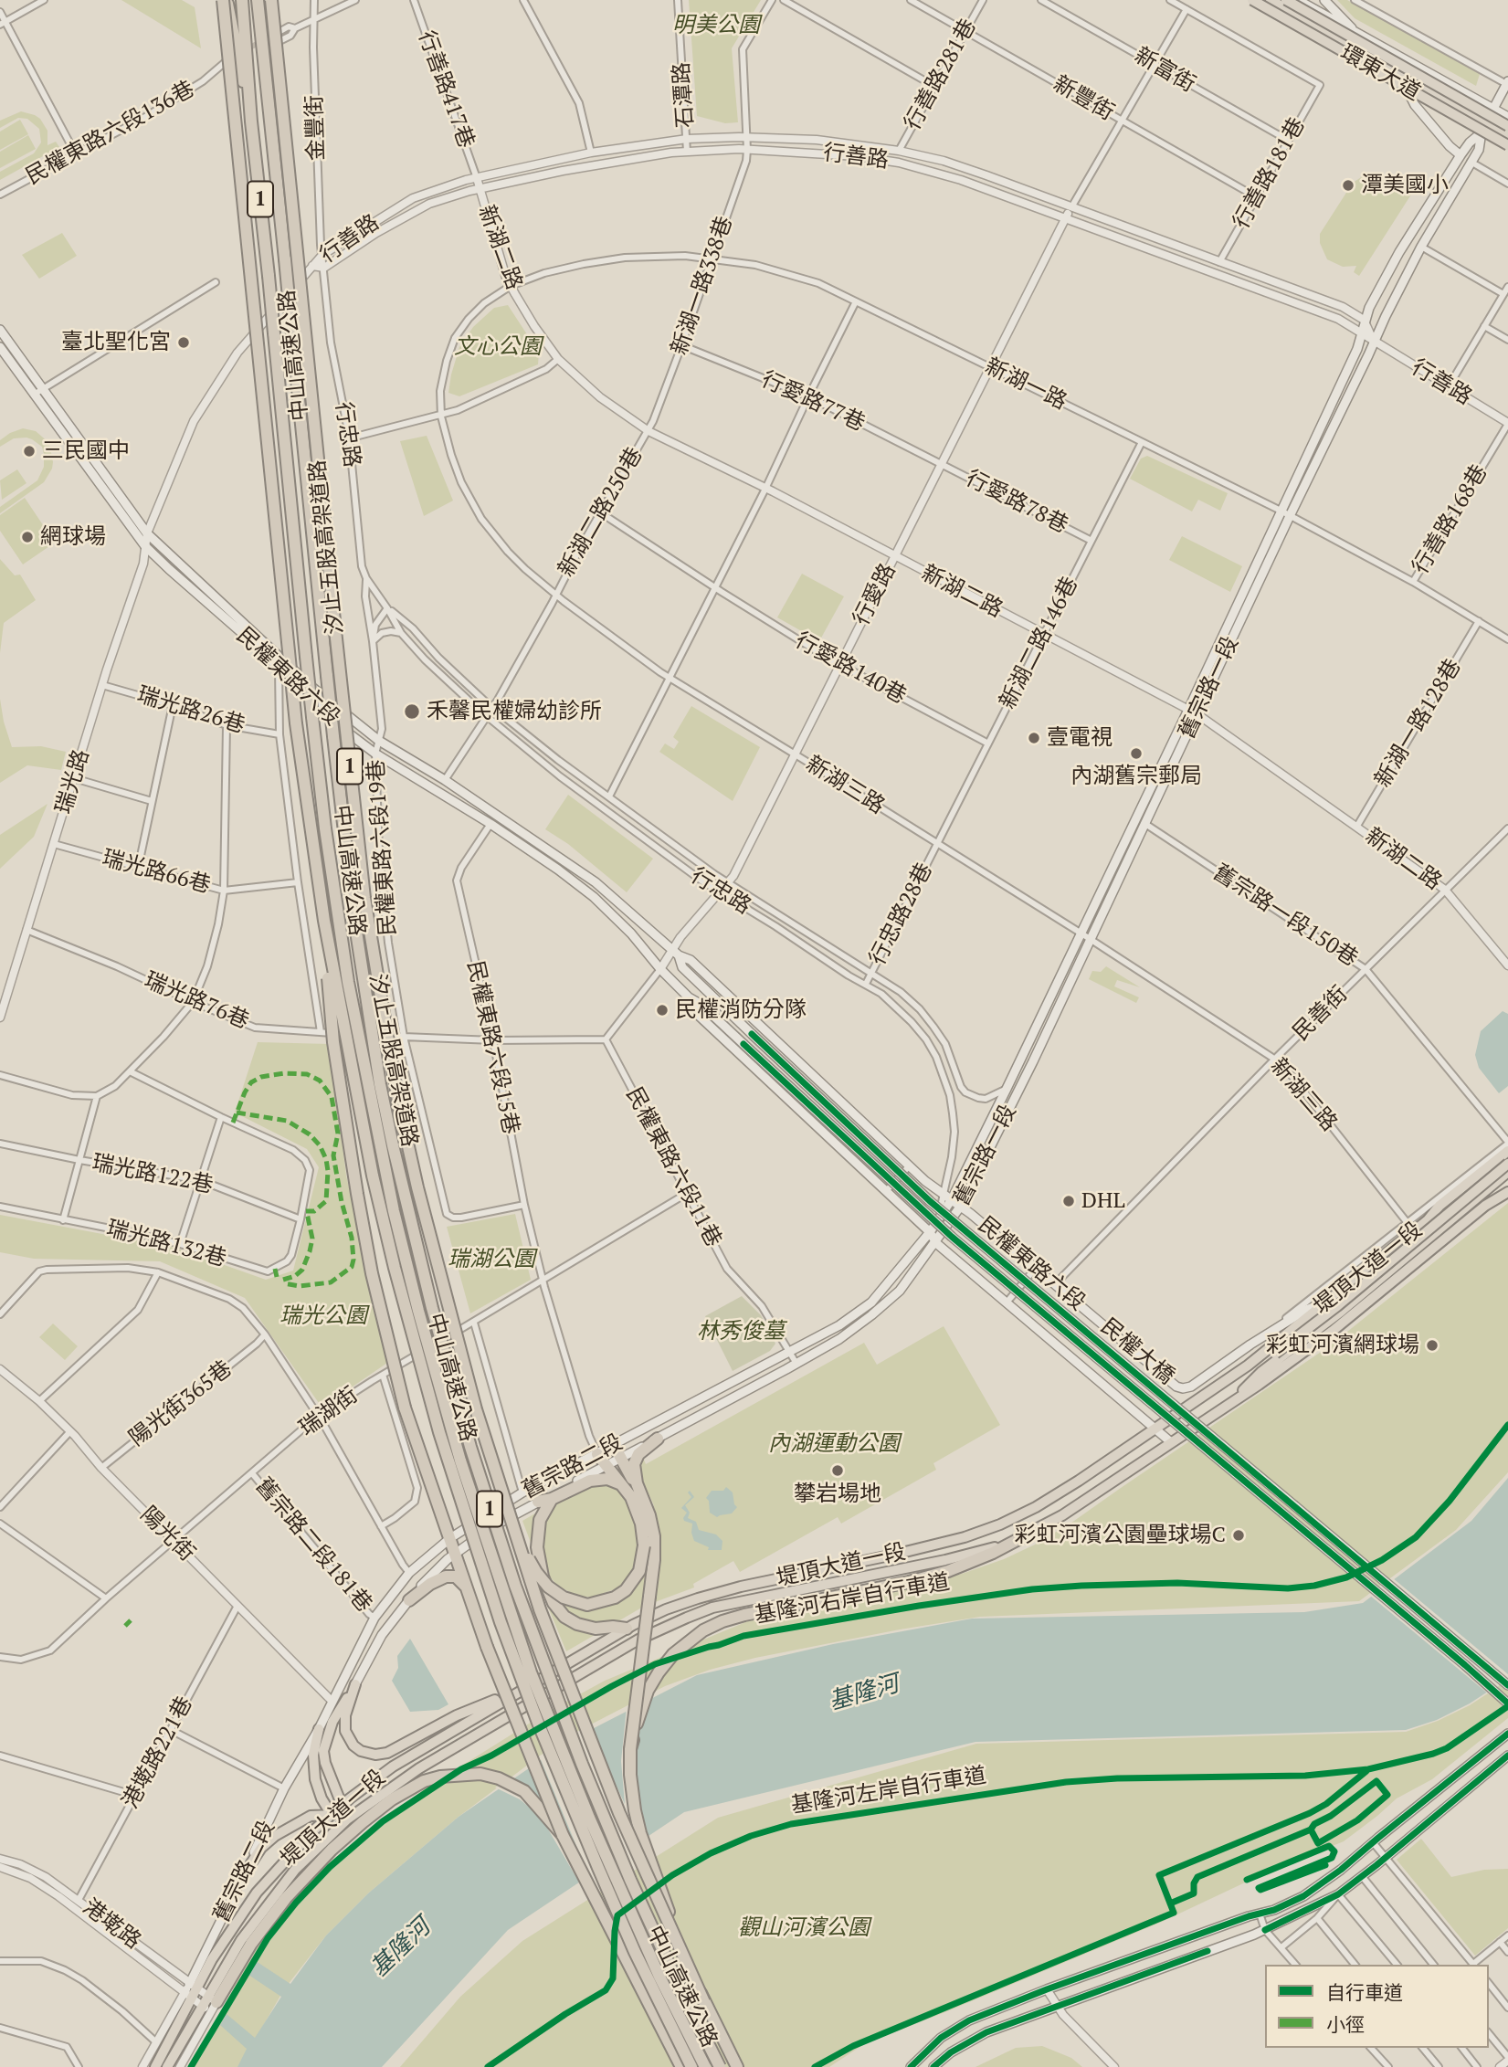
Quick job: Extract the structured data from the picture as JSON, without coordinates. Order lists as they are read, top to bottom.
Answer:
{
  "streets": {
    "highway": [
      "環東大道",
      "1",
      "中山高速公路",
      "汐止五股高架道路",
      "堤頂大道一段"
    ],
    "main road": [
      "民權東路六段",
      "舊宗路一段",
      "民權大橋",
      "舊宗路二段"
    ],
    "street": [
      "新富街",
      "行善路281巷",
      "行善路417巷",
      "石潭路",
      "新豐街",
      "金豐街",
      "民權東路六段136巷",
      "行善路",
      "行善路181巷",
      "新湖二路",
      "新湖一路338巷",
      "新湖一路",
      "行愛路77巷",
      "行忠路",
      "行愛路78巷",
      "新湖二路250巷",
      "行善路168巷",
      "行愛路",
      "新湖二路146巷",
      "行愛路140巷",
      "瑞光路26巷",
      "新湖一路128巷",
      "瑞光路",
      "新湖三路",
      "民權東路六段19巷",
      "瑞光路66巷",
      "行忠路28巷",
      "舊宗路一段150巷",
      "瑞光路76巷",
      "民善街",
      "民權東路六段15巷",
      "民權東路六段11巷",
      "瑞光路122巷",
      "瑞光路132巷",
      "陽光街365巷",
      "瑞湖街",
      "陽光街",
      "舊宗路二段181巷",
      "港墘路221巷",
      "港墘路"
    ],
    "cycle path": ["基隆河右岸自行車道", "基隆河左岸自行車道"]
  },
  "crossings": [
    ["新富街", "行善路181巷"],
    ["行善路281巷", "新豐街"],
    ["行善路281巷", "行善路"],
    ["行善路417巷", "行善路"],
    ["行善路417巷", "新湖二路"],
    ["石潭路", "行善路"],
    ["新豐街", "行善路181巷"],
    ["金豐街", "行善路"],
    ["金豐街", "行忠路"],
    ["行善路", "行善路181巷"],
    ["行善路", "新湖二路"],
    ["行善路", "新湖一路338巷"],
    ["行善路", "行忠路"],
    ["行善路", "行善路168巷"],
    ["行善路", "行愛路"],
    ["行善路", "舊宗路一段"],
    ["行善路", "瑞光路"],
    ["新湖二路", "新湖一路338巷"],
    ["新湖二路", "新湖一路"],
    ["新湖二路", "新湖二路250巷"],
    ["新湖二路", "行愛路"],
    ["新湖二路", "新湖二路146巷"],
    ["新湖二路", "舊宗路一段"],
    ["新湖二路", "新湖一路128巷"],
    ["新湖二路", "新湖三路"],
    ["新湖二路", "民善街"],
    ["新湖一路338巷", "新湖一路"],
    ["新湖一路338巷", "行愛路77巷"],
    ["新湖一路338巷", "新湖二路250巷"],
    ["新湖一路", "行善路168巷"],
    ["新湖一路", "行愛路"],
    ["新湖一路", "新湖二路146巷"],
    ["新湖一路", "舊宗路一段"],
    ["新湖一路", "新湖一路128巷"],
    ["新湖一路", "新湖三路"],
    ["行愛路77巷", "行愛路78巷"],
    ["行愛路77巷", "行愛路"],
    ["行忠路", "新湖二路250巷"],
    ["行忠路", "行愛路"],
    ["行忠路", "民權東路六段"],
    ["行忠路", "舊宗路一段"],
    ["行忠路", "民權東路六段19巷"],
    ["行忠路", "行忠路28巷"],
    ["行愛路78巷", "行愛路"],
    ["行愛路78巷", "新湖二路146巷"],
    ["新湖二路250巷", "行愛路140巷"],
    ["新湖二路250巷", "民權東路六段"],
    ["新湖二路250巷", "新湖三路"],
    ["行愛路", "行愛路140巷"],
    ["行愛路", "民權東路六段"],
    ["行愛路", "新湖三路"],
    ["新湖二路146巷", "行愛路140巷"],
    ["新湖二路146巷", "新湖三路"],
    ["新湖二路146巷", "行忠路28巷"],
    ["民權東路六段", "舊宗路一段"],
    ["民權東路六段", "瑞光路"],
    ["民權東路六段", "民權東路六段19巷"],
    ["民權東路六段", "民善街"],
    ["民權東路六段", "民權東路六段15巷"],
    ["民權東路六段", "堤頂大道一段"],
    ["民權東路六段", "民權大橋"],
    ["民權東路六段", "舊宗路二段"],
    ["舊宗路一段", "新湖三路"],
    ["舊宗路一段", "舊宗路一段150巷"],
    ["舊宗路一段", "舊宗路二段"],
    ["瑞光路26巷", "瑞光路"],
    ["瑞光路", "瑞光路66巷"],
    ["瑞光路", "瑞光路76巷"],
    ["新湖三路", "行忠路28巷"],
    ["新湖三路", "民善街"],
    ["新湖三路", "堤頂大道一段"],
    ["民權東路六段19巷", "瑞光路76巷"],
    ["民權東路六段19巷", "民權東路六段15巷"],
    ["舊宗路一段150巷", "民善街"],
    ["舊宗路一段150巷", "堤頂大道一段"],
    ["瑞光路76巷", "民權東路六段15巷"],
    ["瑞光路76巷", "民權東路六段11巷"],
    ["民權東路六段15巷", "瑞湖街"],
    ["民權東路六段15巷", "舊宗路二段"],
    ["民權東路六段11巷", "瑞湖街"],
    ["民權東路六段11巷", "舊宗路二段"],
    ["瑞光路122巷", "瑞光路132巷"],
    ["堤頂大道一段", "舊宗路二段"],
    ["堤頂大道一段", "港墘路"],
    ["陽光街365巷", "陽光街"],
    ["瑞湖街", "陽光街"],
    ["瑞湖街", "舊宗路二段181巷"],
    ["舊宗路二段", "陽光街"],
    ["舊宗路二段", "舊宗路二段181巷"],
    ["舊宗路二段", "港墘路"],
    ["陽光街", "港墘路221巷"],
    ["港墘路221巷", "港墘路"]
  ],
  "water": ["基隆河"],
  "parks": [
    "明美公園",
    "文心公園",
    "瑞湖公園",
    "瑞光公園",
    "林秀俊墓",
    "內湖運動公園",
    "觀山河濱公園"
  ],
  "places": [
    "潭美國小",
    "臺北聖化宮",
    "三民國中",
    "網球場",
    "禾馨民權婦幼診所",
    "壹電視",
    "內湖舊宗郵局",
    "民權消防分隊",
    "DHL",
    "彩虹河濱網球場",
    "攀岩場地",
    "彩虹河濱公園壘球場C"
  ],
  "legend": ["自行車道", "小徑"]
}
